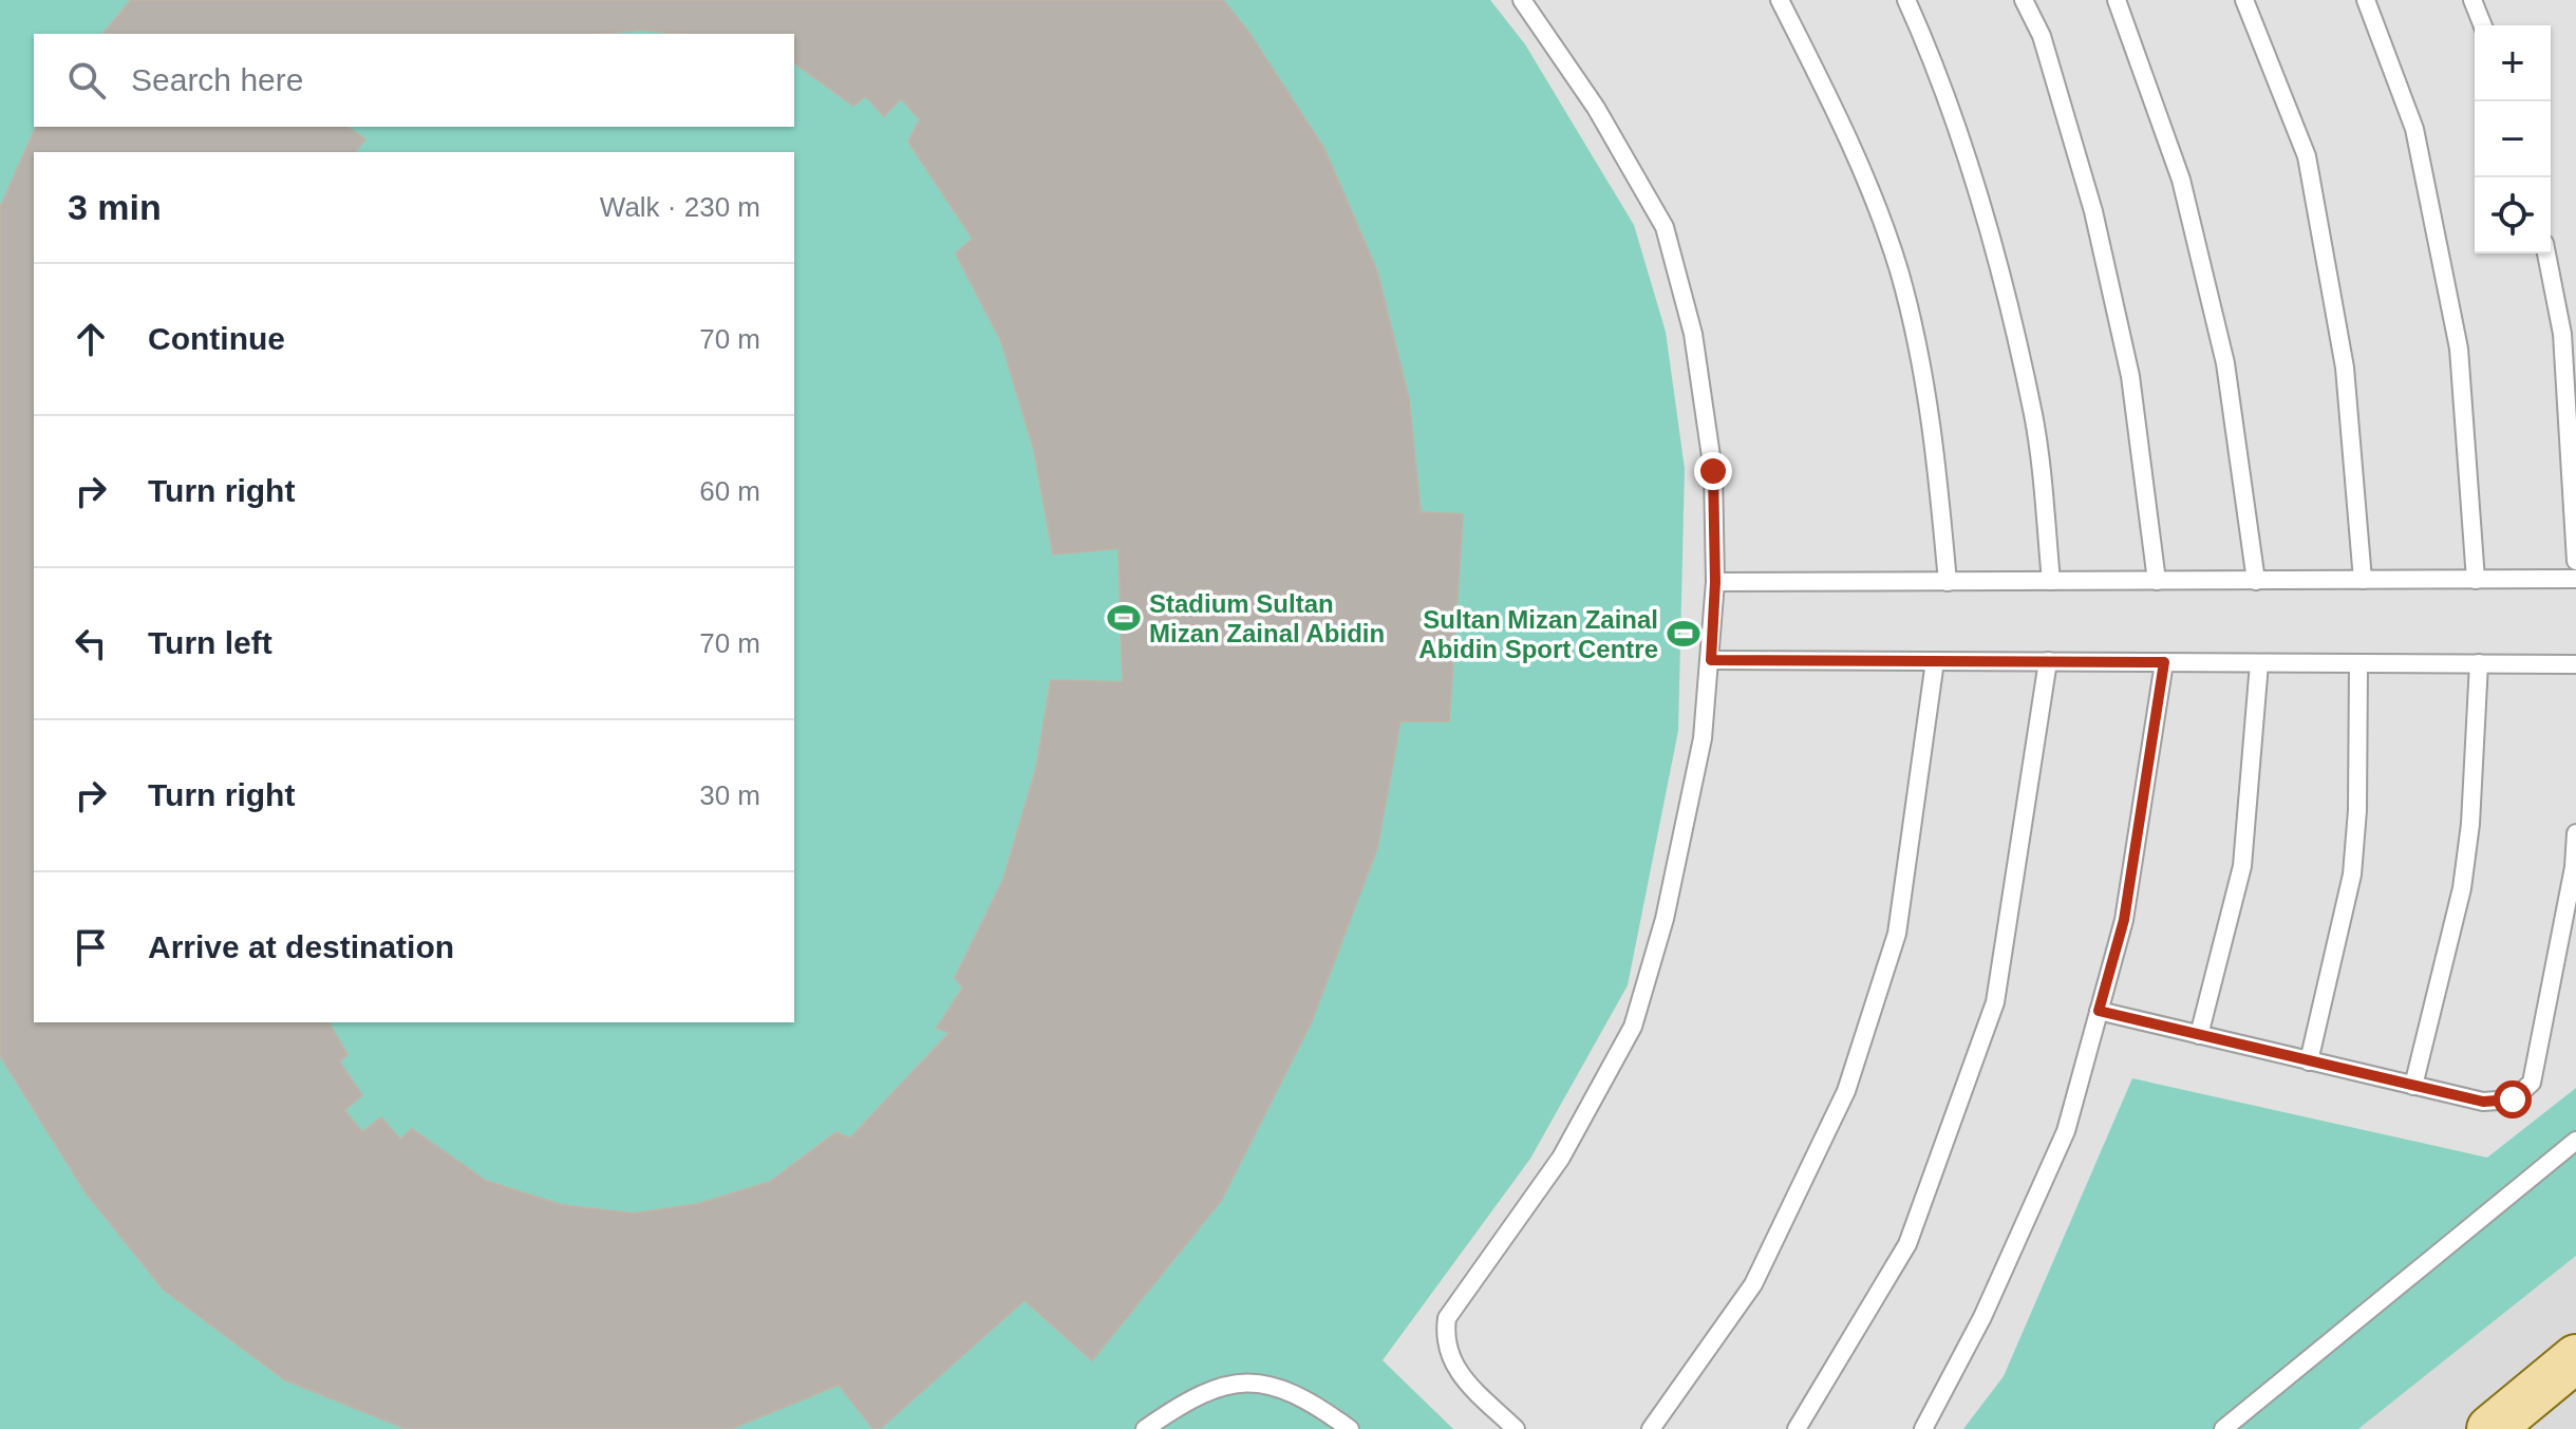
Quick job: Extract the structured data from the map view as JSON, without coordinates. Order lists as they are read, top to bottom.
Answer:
{
  "places": {
    "sports": ["Stadium Sultan Mizan Zainal Abidin", "Sultan Mizan Zainal Abidin Sport Centre"]
  },
  "page": {
    "map_buttons": ["+", "−"],
    "search": "Search here",
    "heading": ["3 min", "Walk · 230 m"],
    "list": [
      ["Continue", "70 m"],
      ["Turn right", "60 m"],
      ["Turn left", "70 m"],
      ["Turn right", "30 m"],
      "Arrive at destination"
    ]
  }
}
